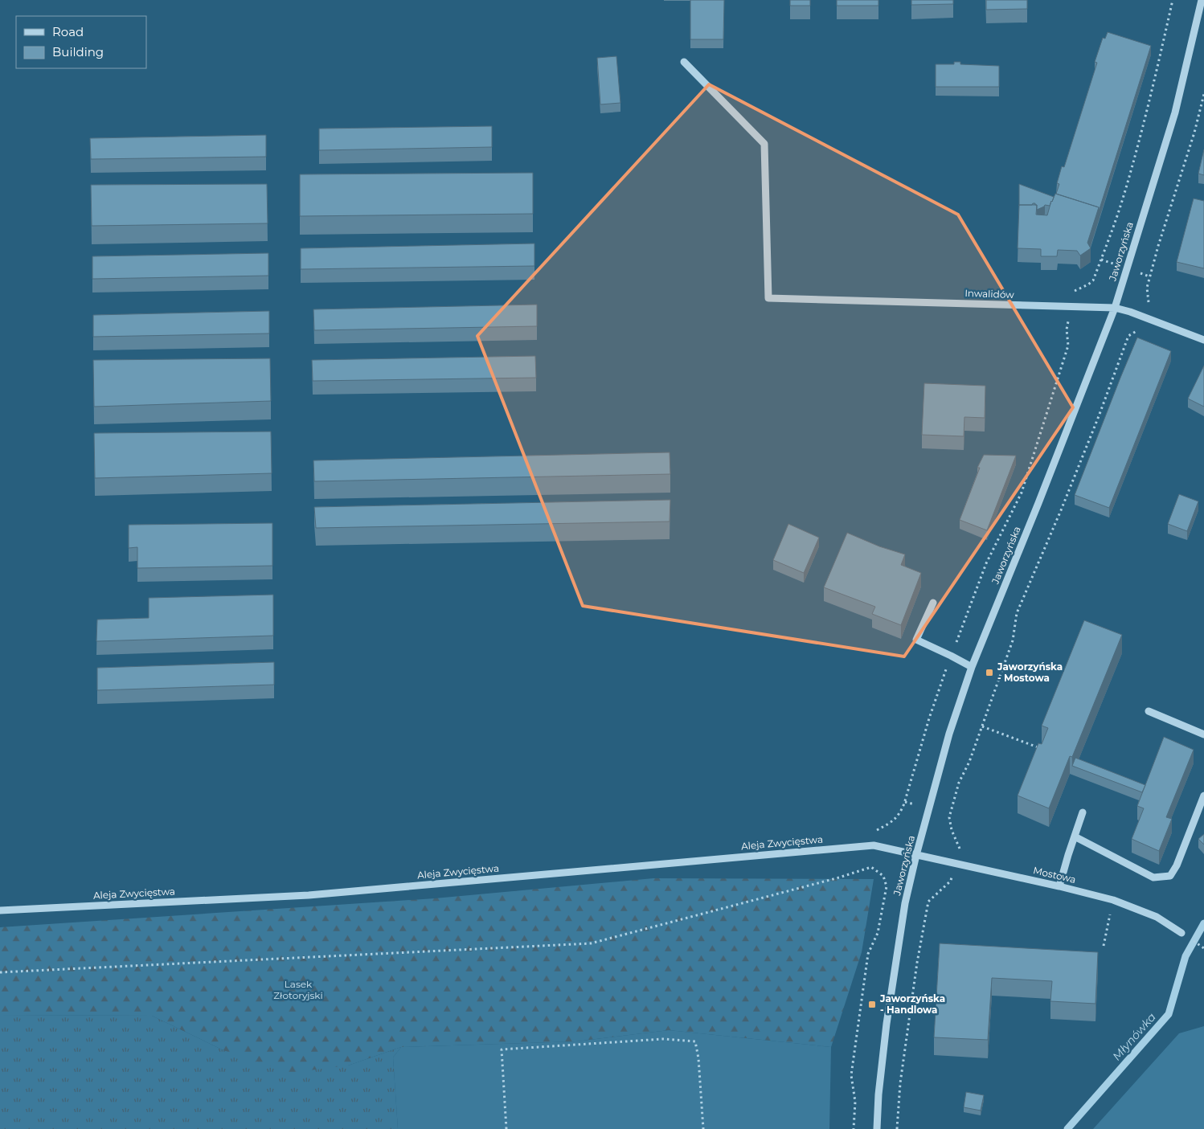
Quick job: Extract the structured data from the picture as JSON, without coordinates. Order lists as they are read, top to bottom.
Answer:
{
  "streets": {
    "street": [
      "Jaworzyńska",
      "Inwalidów",
      "Aleja Zwycięstwa",
      "Mostowa"
    ]
  },
  "crossings": [
    ["Jaworzyńska", "Inwalidów"],
    ["Jaworzyńska", "Aleja Zwycięstwa"],
    ["Jaworzyńska", "Mostowa"],
    ["Aleja Zwycięstwa", "Mostowa"]
  ],
  "water": ["Młynówka"],
  "parks": ["Lasek Złotoryjski"],
  "places": {
    "transit": ["Jaworzyńska - Mostowa", "Jaworzyńska - Handlowa"]
  },
  "legend": ["Road", "Building"]
}
